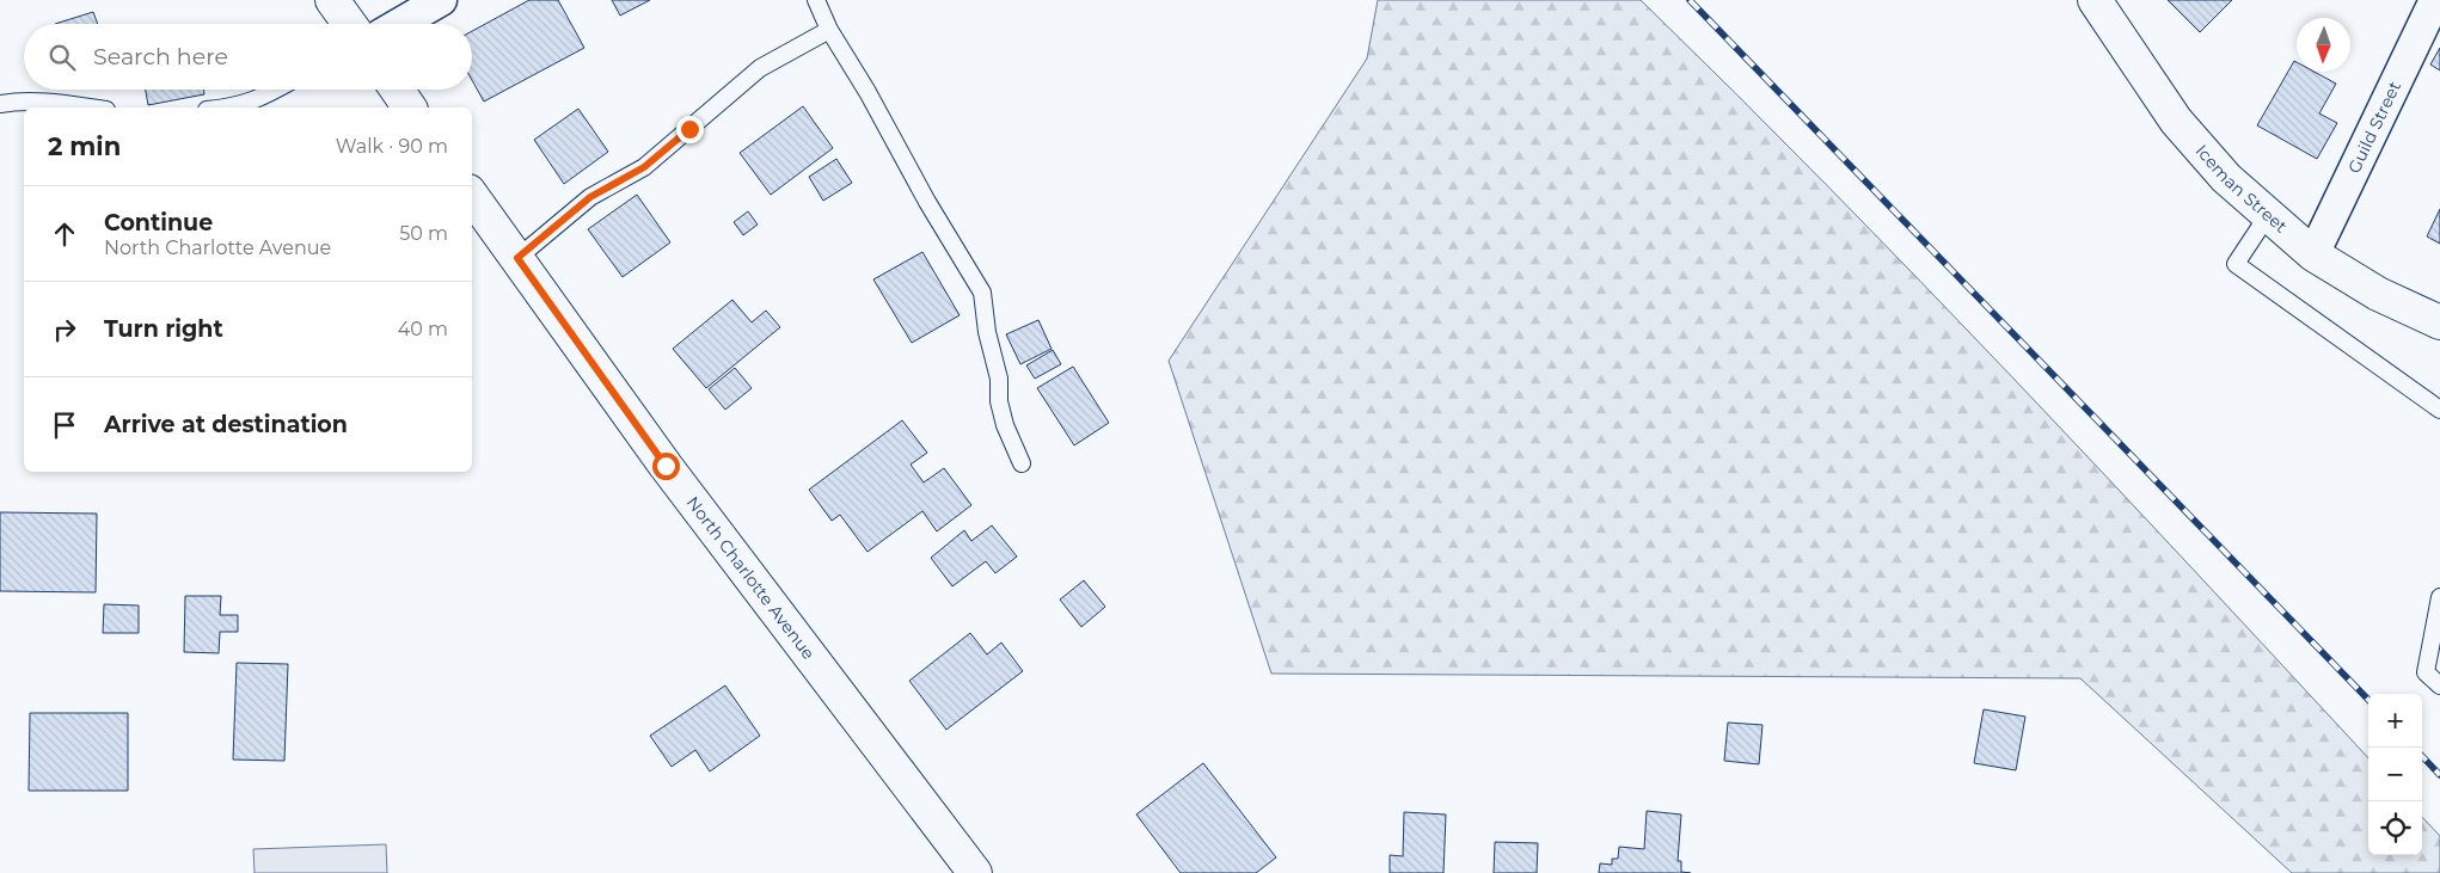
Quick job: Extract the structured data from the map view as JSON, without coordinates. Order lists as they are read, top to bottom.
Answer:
{
  "streets": {
    "main road": ["Iceman Street", "North Charlotte Avenue"],
    "street": ["Guild Street"]
  },
  "crossings": [
    ["Guild Street", "Iceman Street"]
  ],
  "north": "bottom",
  "page": {
    "search": "Search here",
    "heading": ["2 min", "Walk · 90 m"],
    "list": [
      ["Continue", "North Charlotte Avenue", "50 m"],
      ["Turn right", "40 m"],
      "Arrive at destination"
    ],
    "map_buttons": ["+", "−"]
  }
}
